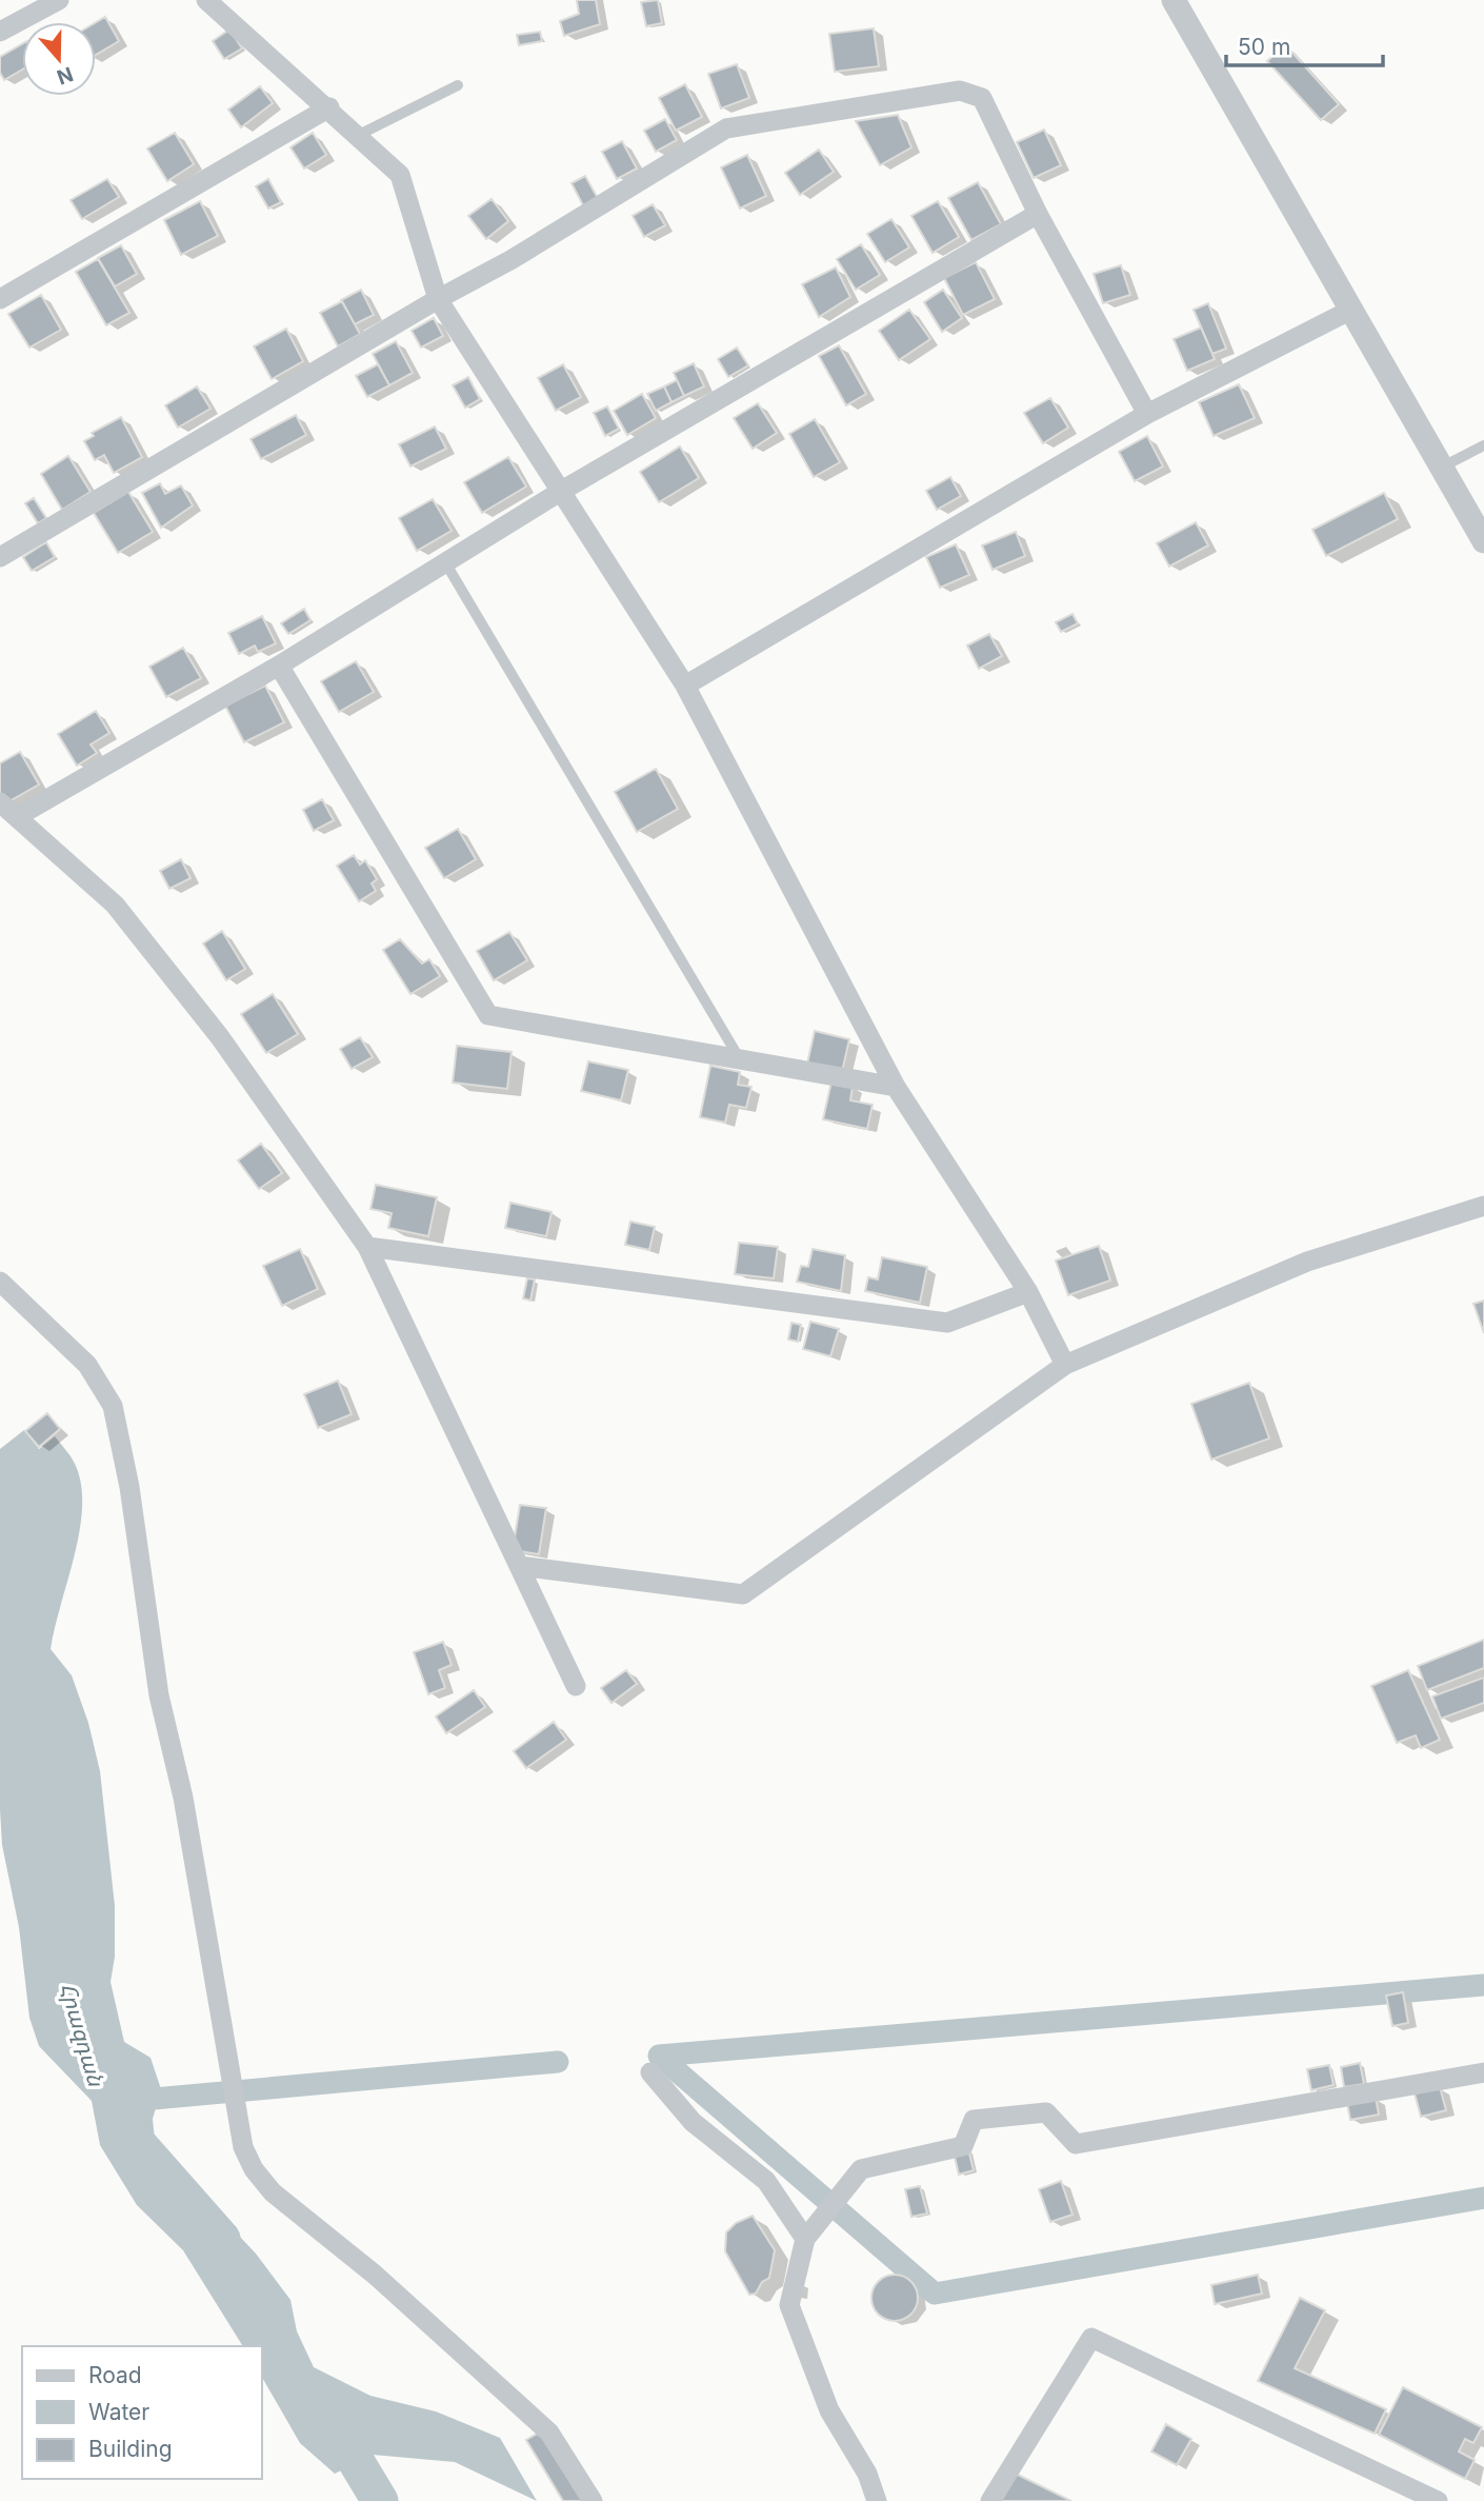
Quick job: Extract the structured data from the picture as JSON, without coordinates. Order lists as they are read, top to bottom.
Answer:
{
  "water": ["Հրազդան"],
  "legend": ["Road", "Water", "Building"],
  "scale_bar": "50 m",
  "north": "bottom"
}
